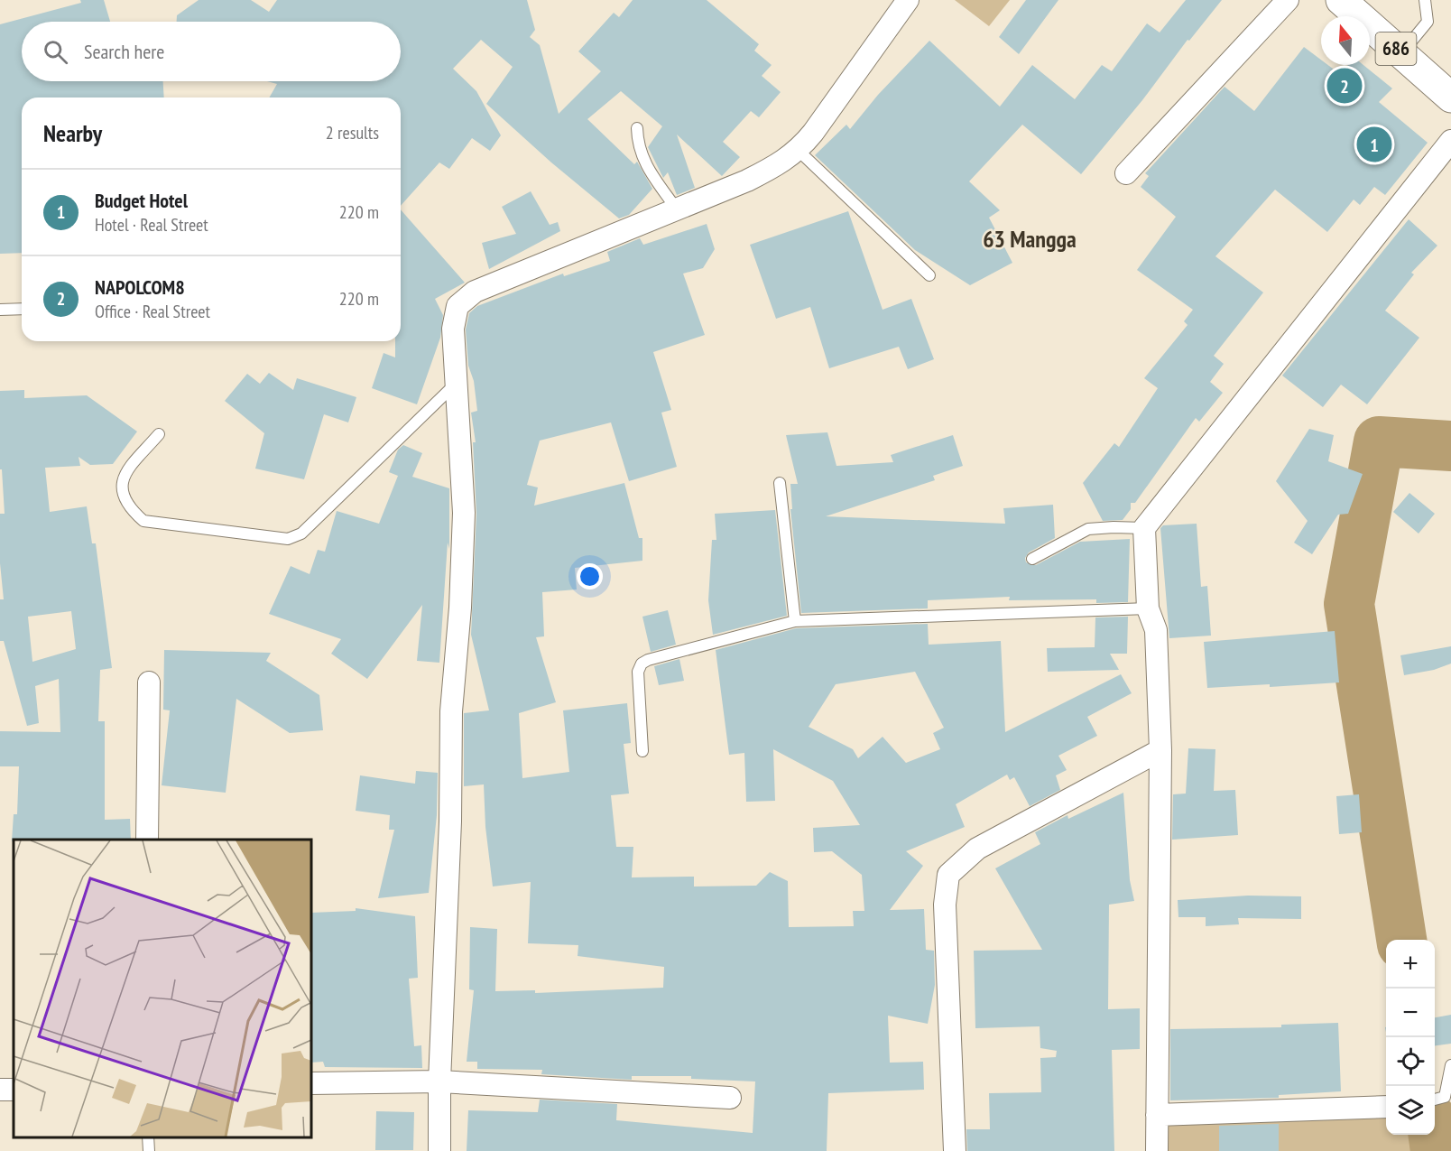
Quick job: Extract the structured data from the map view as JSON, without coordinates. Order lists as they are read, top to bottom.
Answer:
{
  "streets": {
    "main road": ["686"]
  },
  "districts": ["63 Mangga"],
  "north": "top",
  "page": {
    "search": "Search here",
    "pins": ["2", "1"],
    "heading": ["Nearby", "2 results"],
    "list": [
      {
        "mark": "1",
        "name": "Budget Hotel",
        "note": "Hotel · Real Street",
        "value": "220 m"
      },
      {
        "mark": "2",
        "name": "NAPOLCOM8",
        "note": "Office · Real Street",
        "value": "220 m"
      }
    ],
    "map_buttons": ["+", "−"]
  }
}
